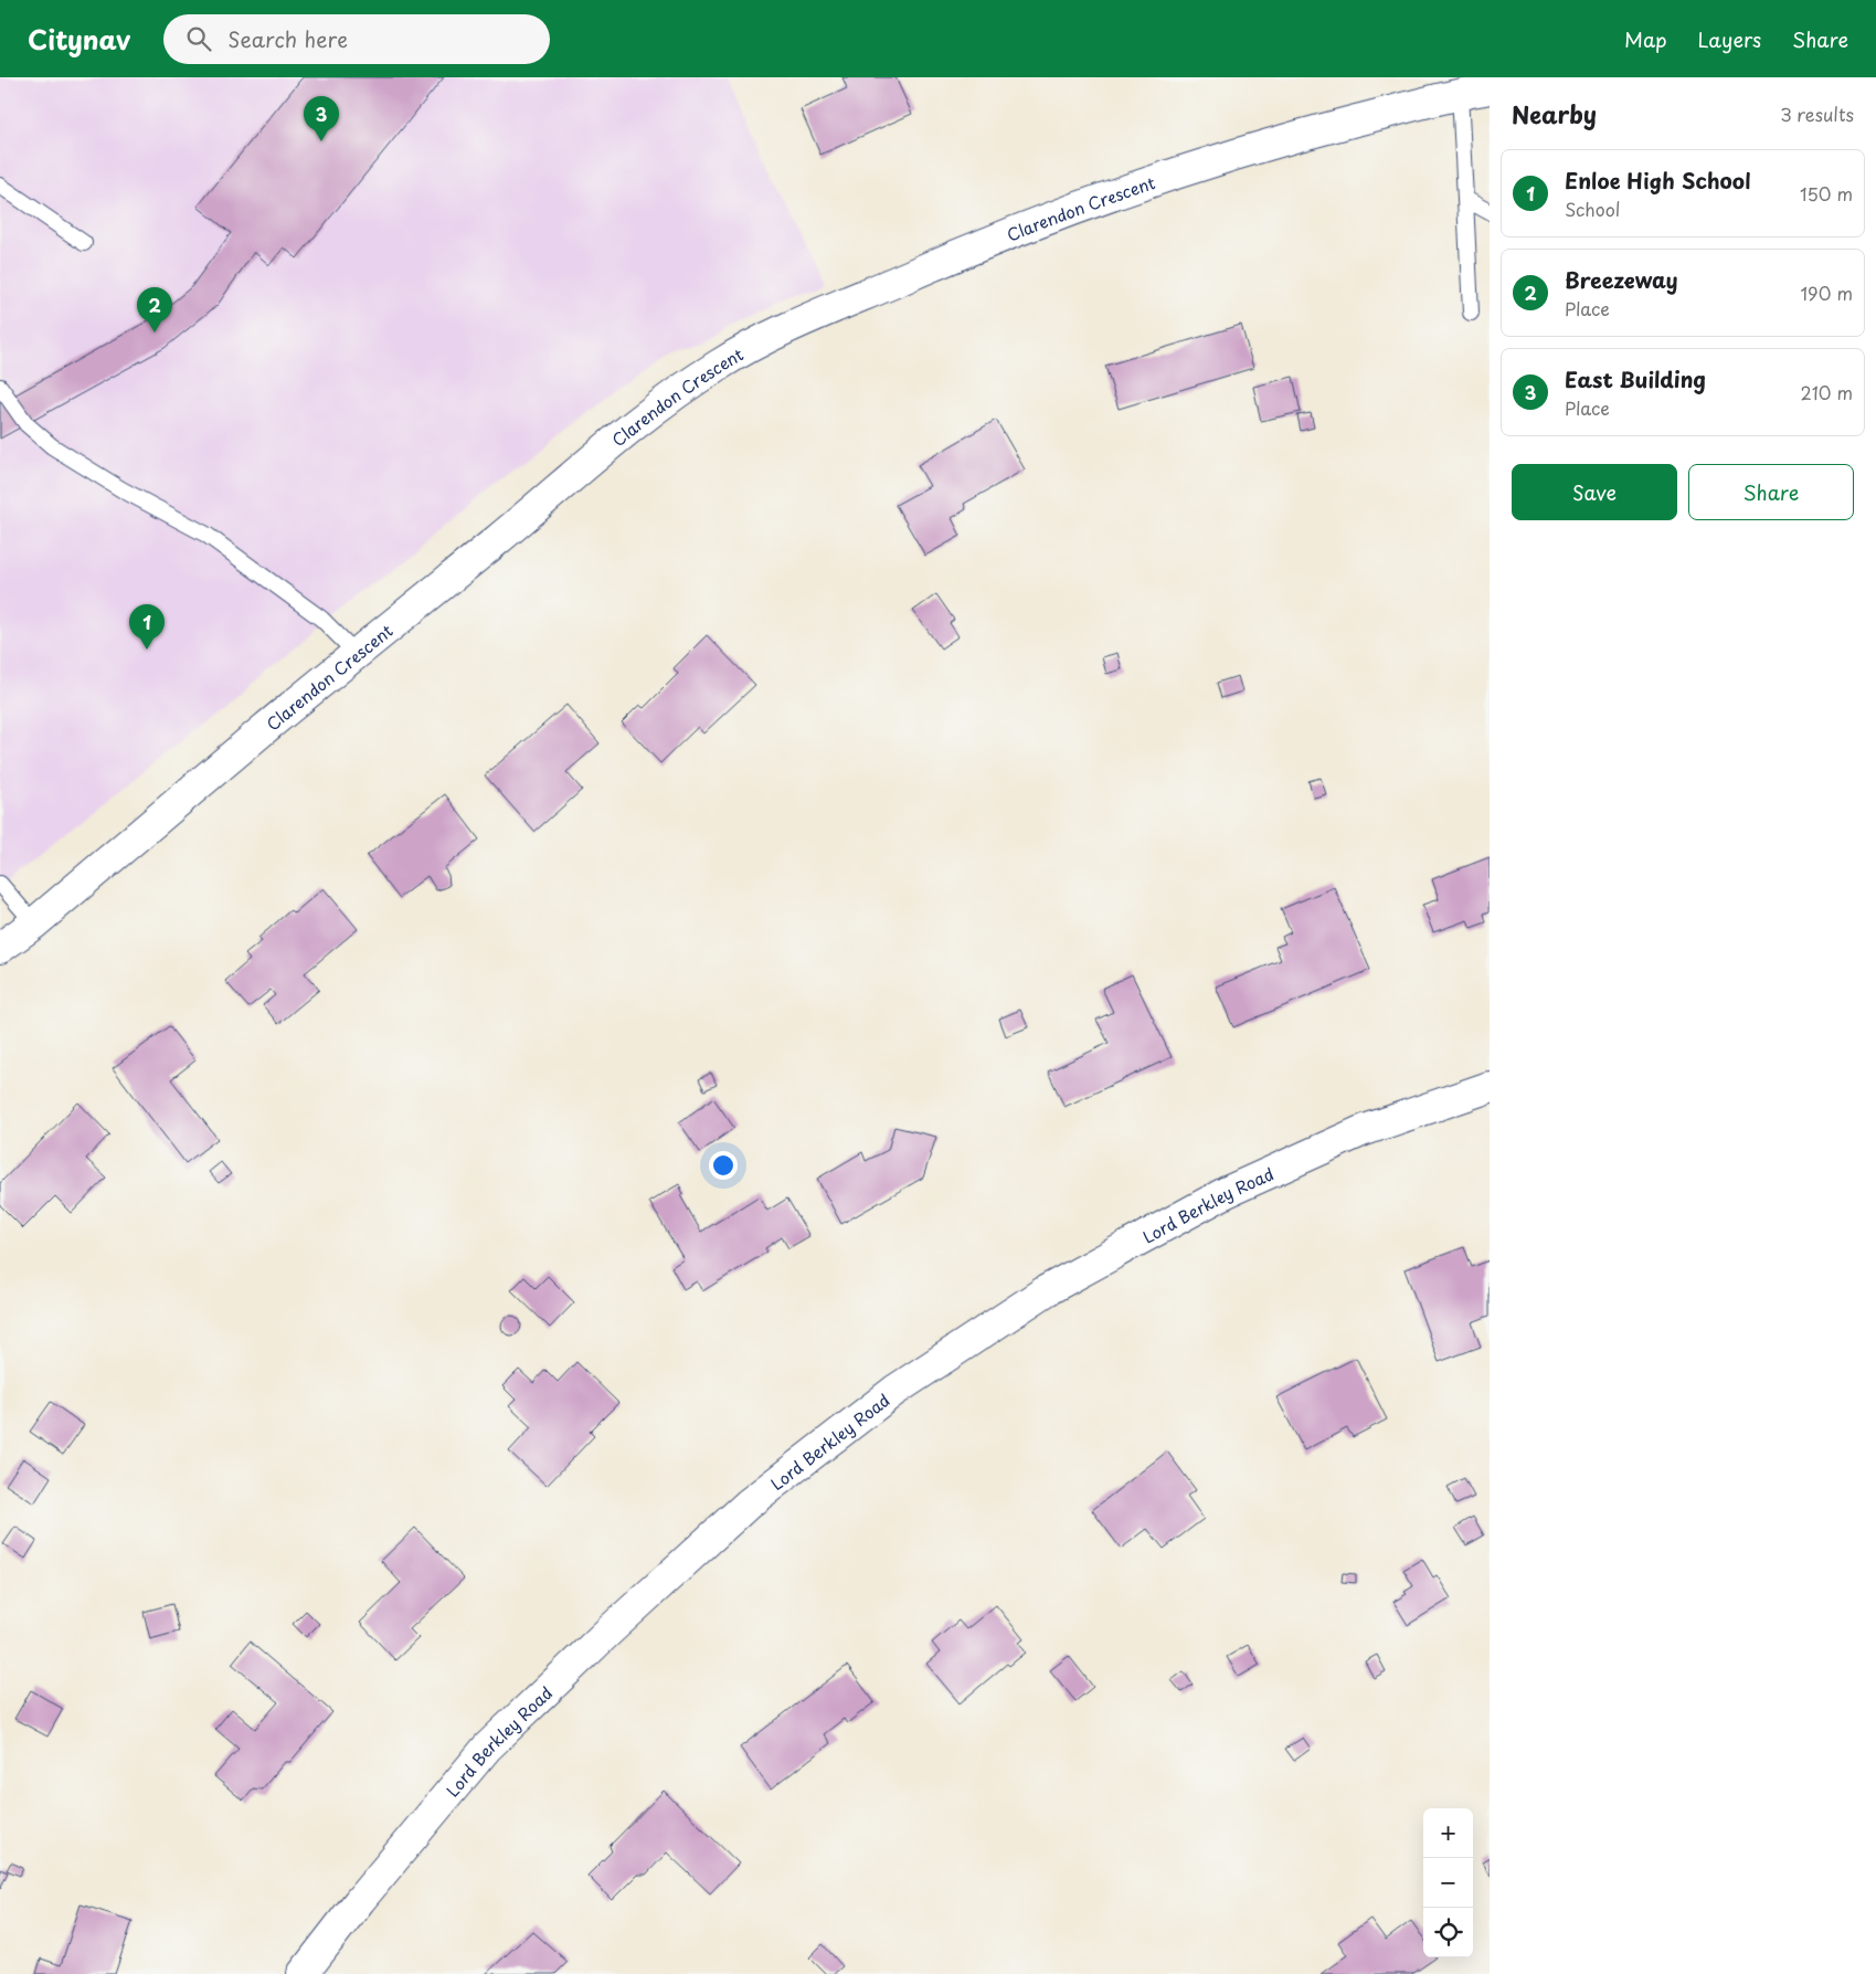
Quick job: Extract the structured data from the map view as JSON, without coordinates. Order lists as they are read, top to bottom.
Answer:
{
  "streets": {
    "street": ["Clarendon Crescent", "Lord Berkley Road"]
  },
  "page": {
    "header": "Citynav",
    "search": "Search here",
    "nav": ["Map", "Layers", "Share"],
    "heading": ["Nearby", "3 results"],
    "pins": ["3", "2", "1"],
    "list": [
      {
        "mark": "1",
        "name": "Enloe High School",
        "note": "School",
        "value": "150 m"
      },
      {
        "mark": "2",
        "name": "Breezeway",
        "note": "Place",
        "value": "190 m"
      },
      {
        "mark": "3",
        "name": "East Building",
        "note": "Place",
        "value": "210 m"
      }
    ],
    "buttons": ["Save", "Share"],
    "map_buttons": ["+", "−"]
  }
}
